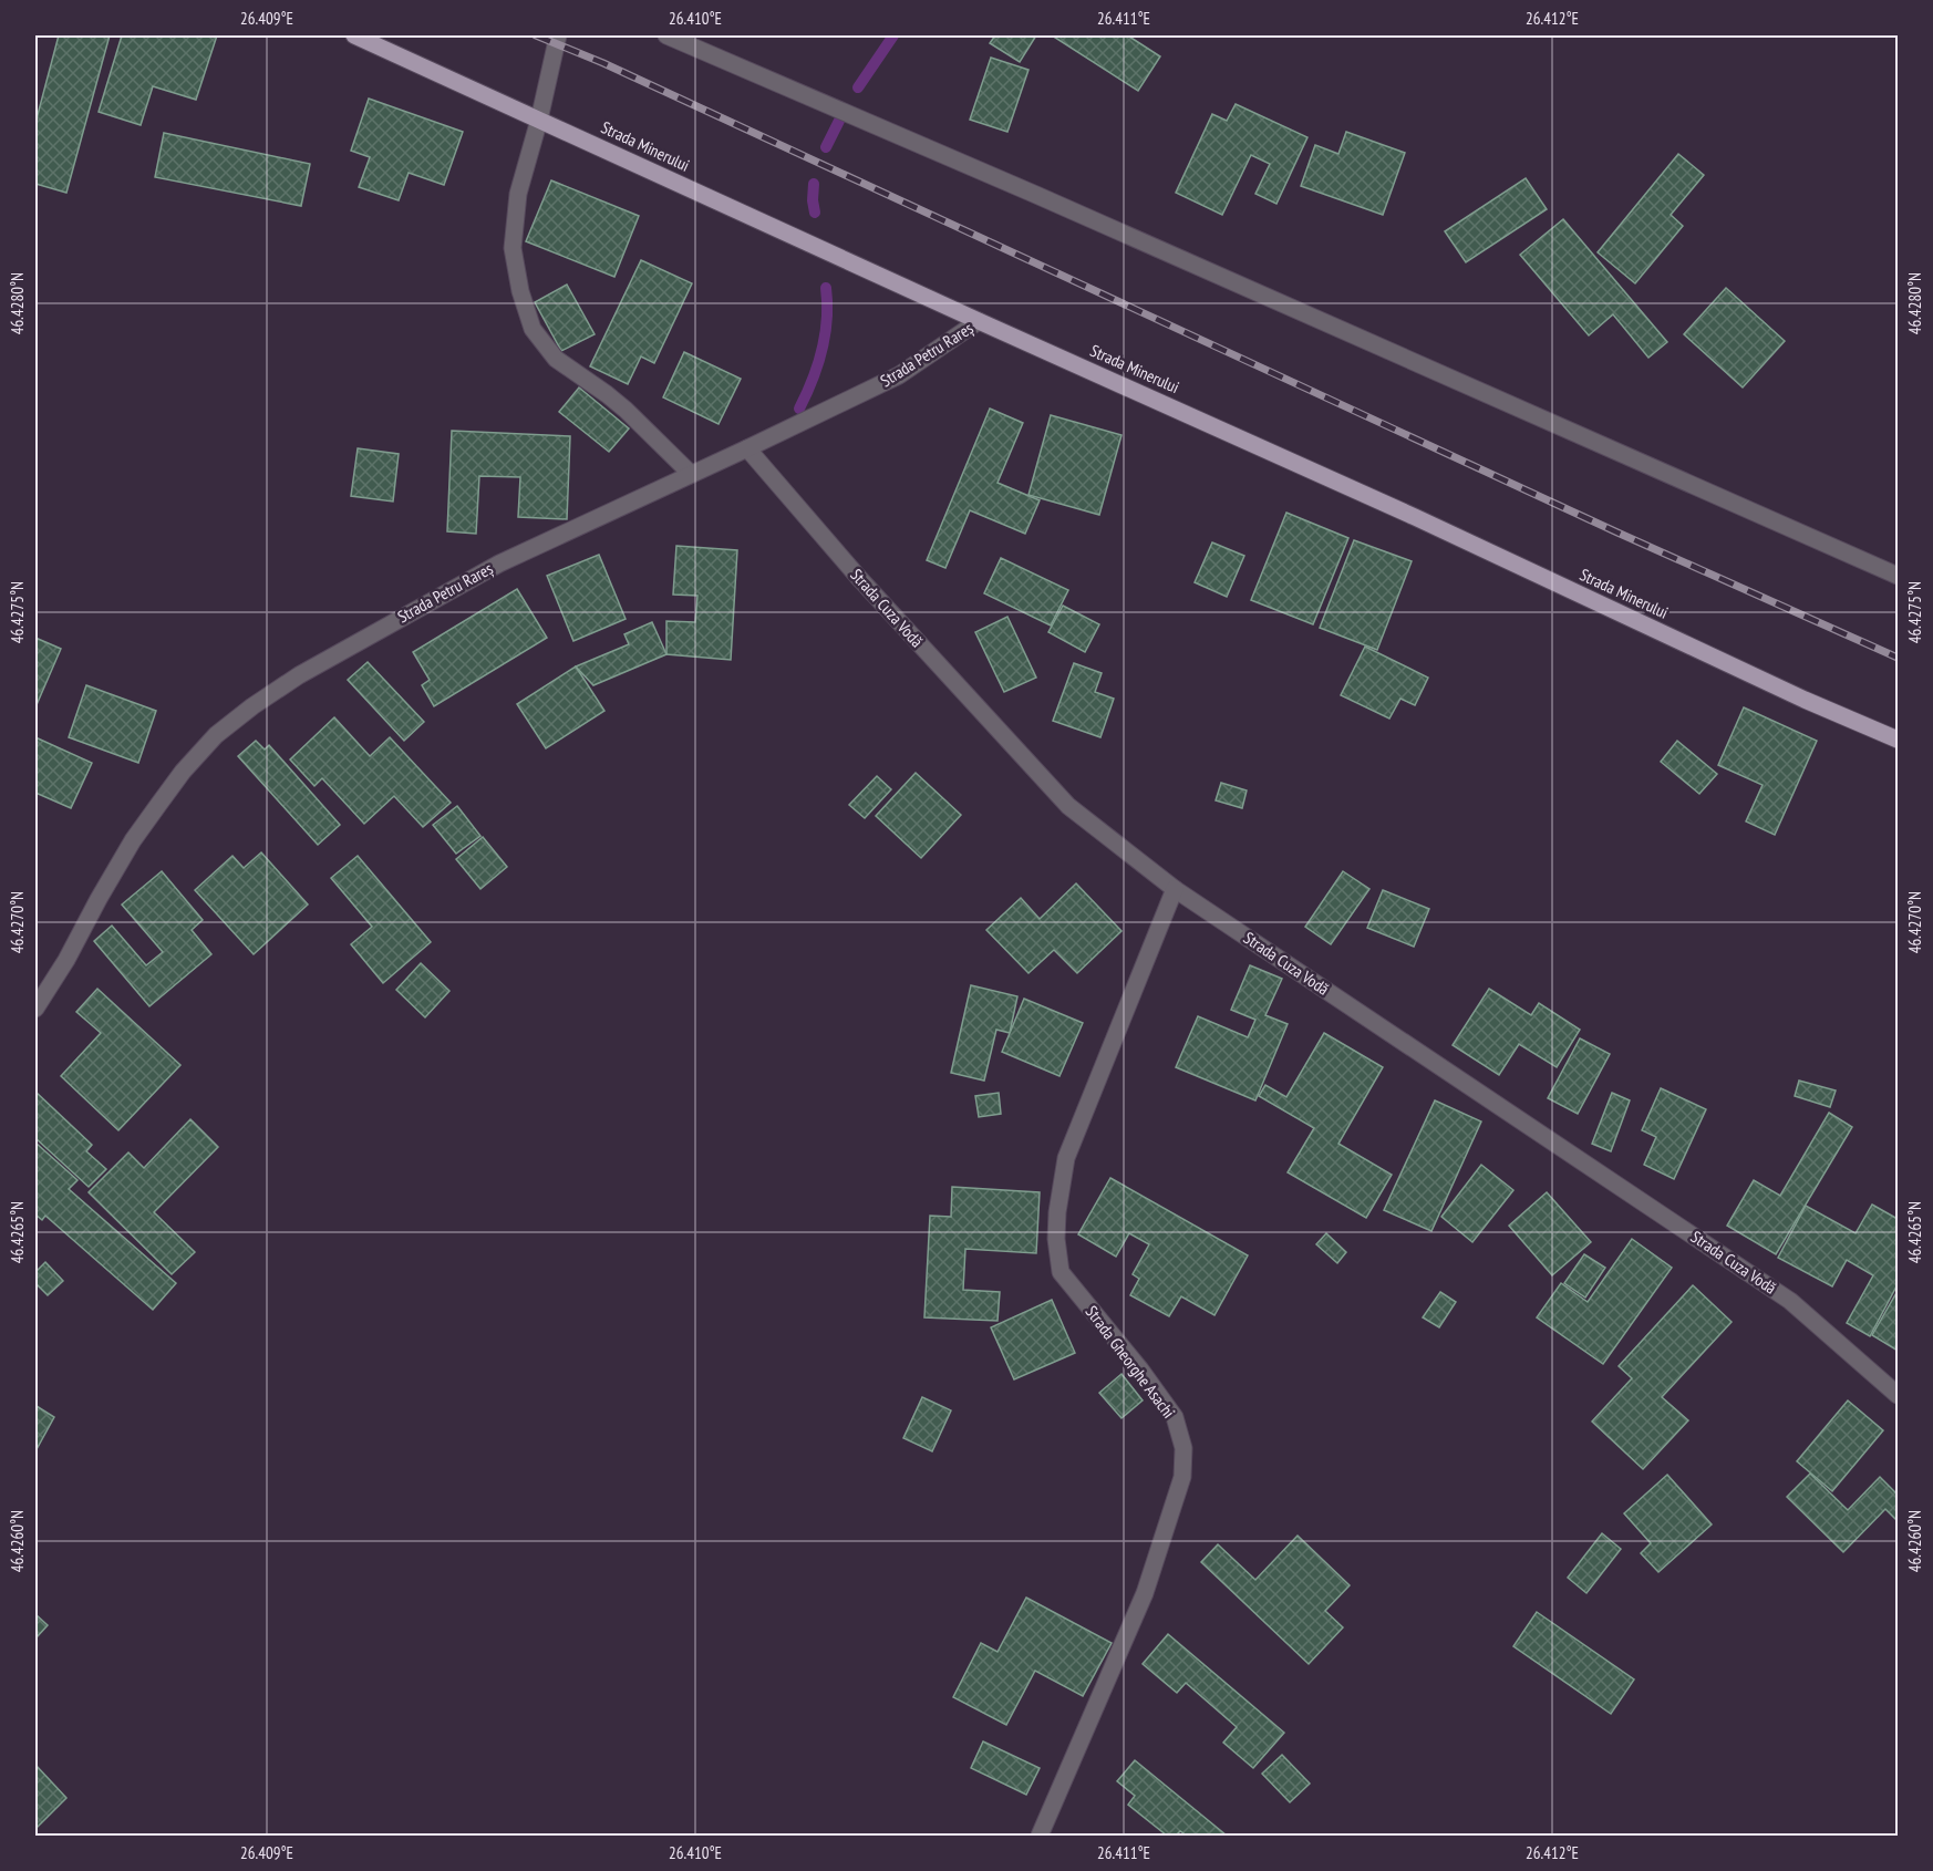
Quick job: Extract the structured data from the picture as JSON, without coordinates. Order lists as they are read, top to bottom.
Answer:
{
  "streets": {
    "main road": ["Strada Minerului"],
    "street": ["Strada Petru Rareș", "Strada Cuza Vodă", "Strada Gheorghe Asachi"]
  },
  "crossings": [
    ["Strada Minerului", "Strada Petru Rareș"],
    ["Strada Petru Rareș", "Strada Cuza Vodă"],
    ["Strada Cuza Vodă", "Strada Gheorghe Asachi"]
  ],
  "coordinates": [
    "26.409°E",
    "26.410°E",
    "26.411°E",
    "26.412°E",
    "46.4280°N",
    "46.4275°N",
    "46.4270°N",
    "46.4265°N",
    "46.4260°N"
  ]
}
